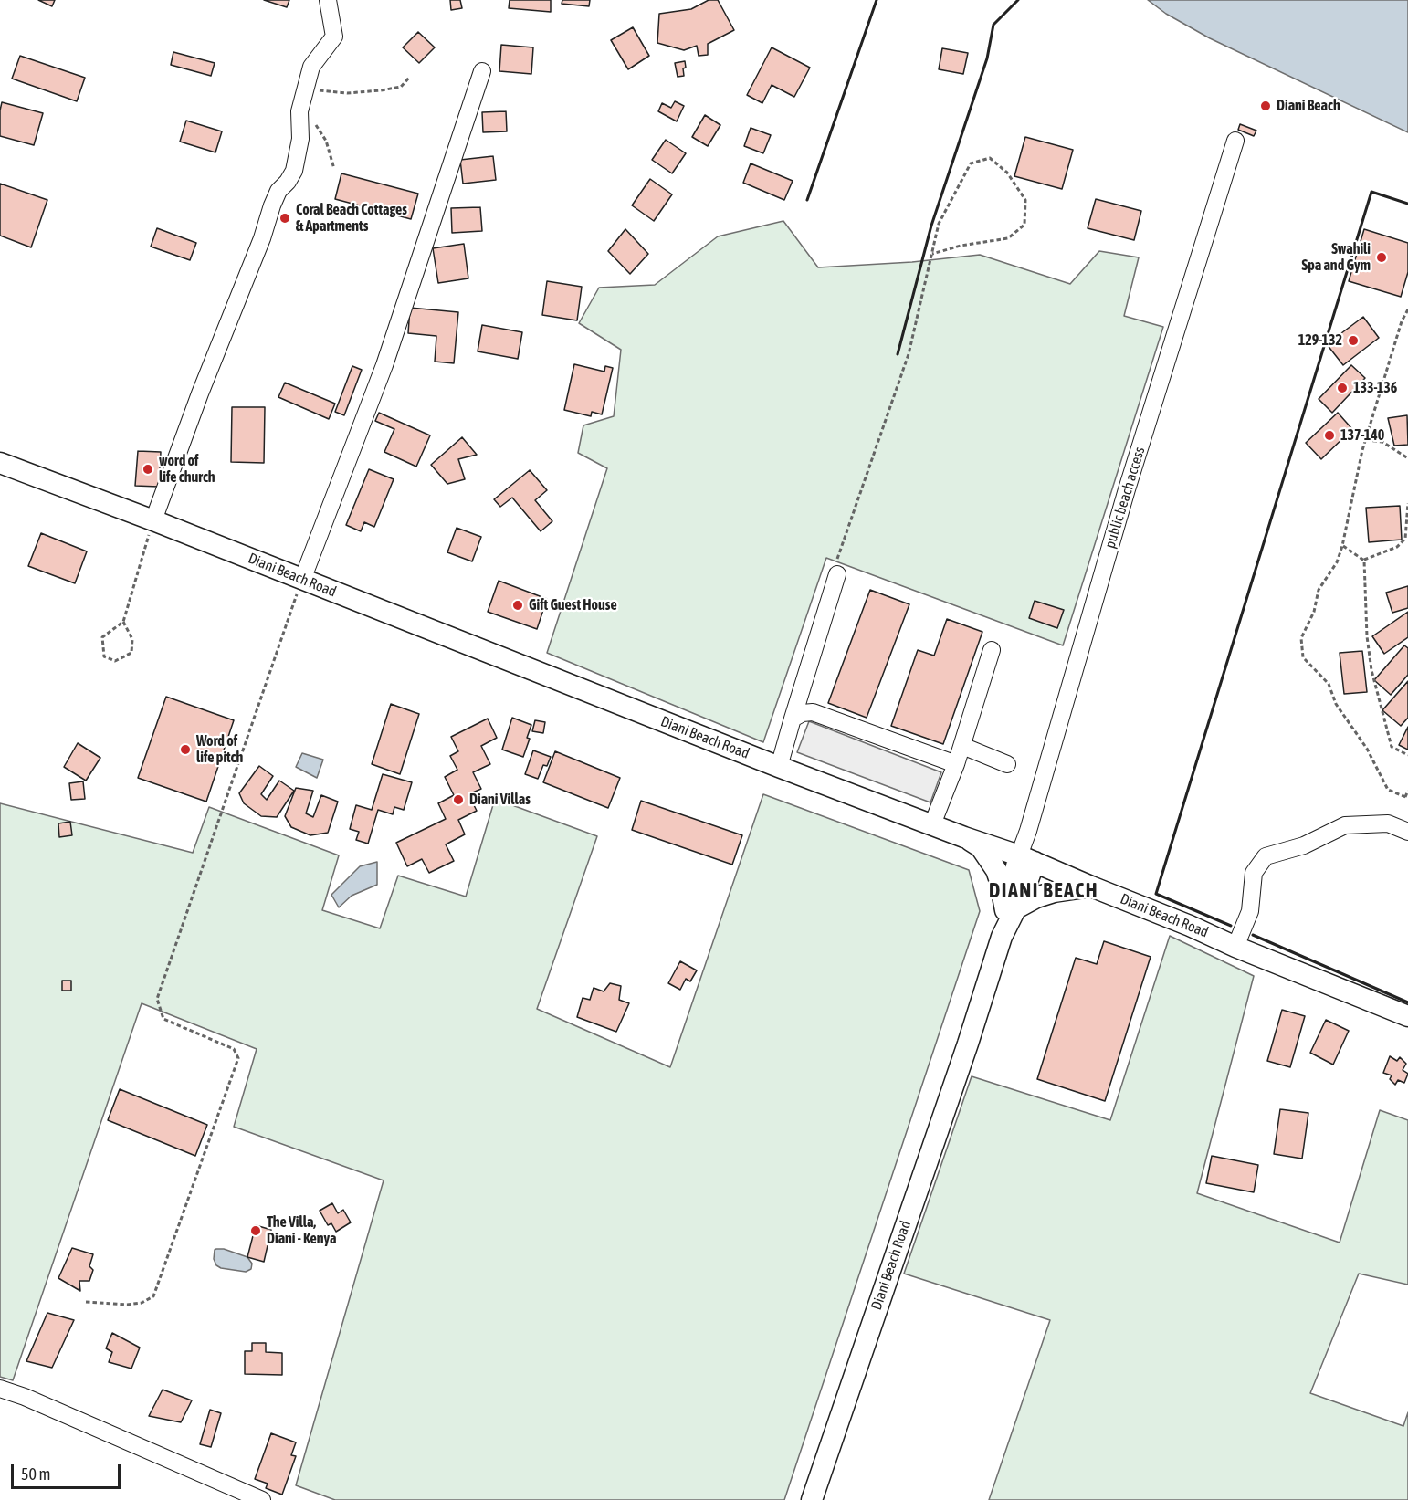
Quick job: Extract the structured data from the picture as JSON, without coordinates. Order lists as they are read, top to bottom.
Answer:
{
  "streets": {
    "main road": ["Diani Beach Road"],
    "street": ["public beach access"]
  },
  "crossings": [
    ["public beach access", "Diani Beach Road"]
  ],
  "districts": ["DIANI BEACH"],
  "places": [
    "Diani Beach",
    "Coral Beach Cottages & Apartments",
    "Swahili Spa and Gym",
    "129-132",
    "133-136",
    "137-140",
    "word of life church",
    "Gift Guest House",
    "Word of life pitch",
    "Diani Villas",
    "The Villa, Diani - Kenya"
  ],
  "scale_bar": "50 m"
}
